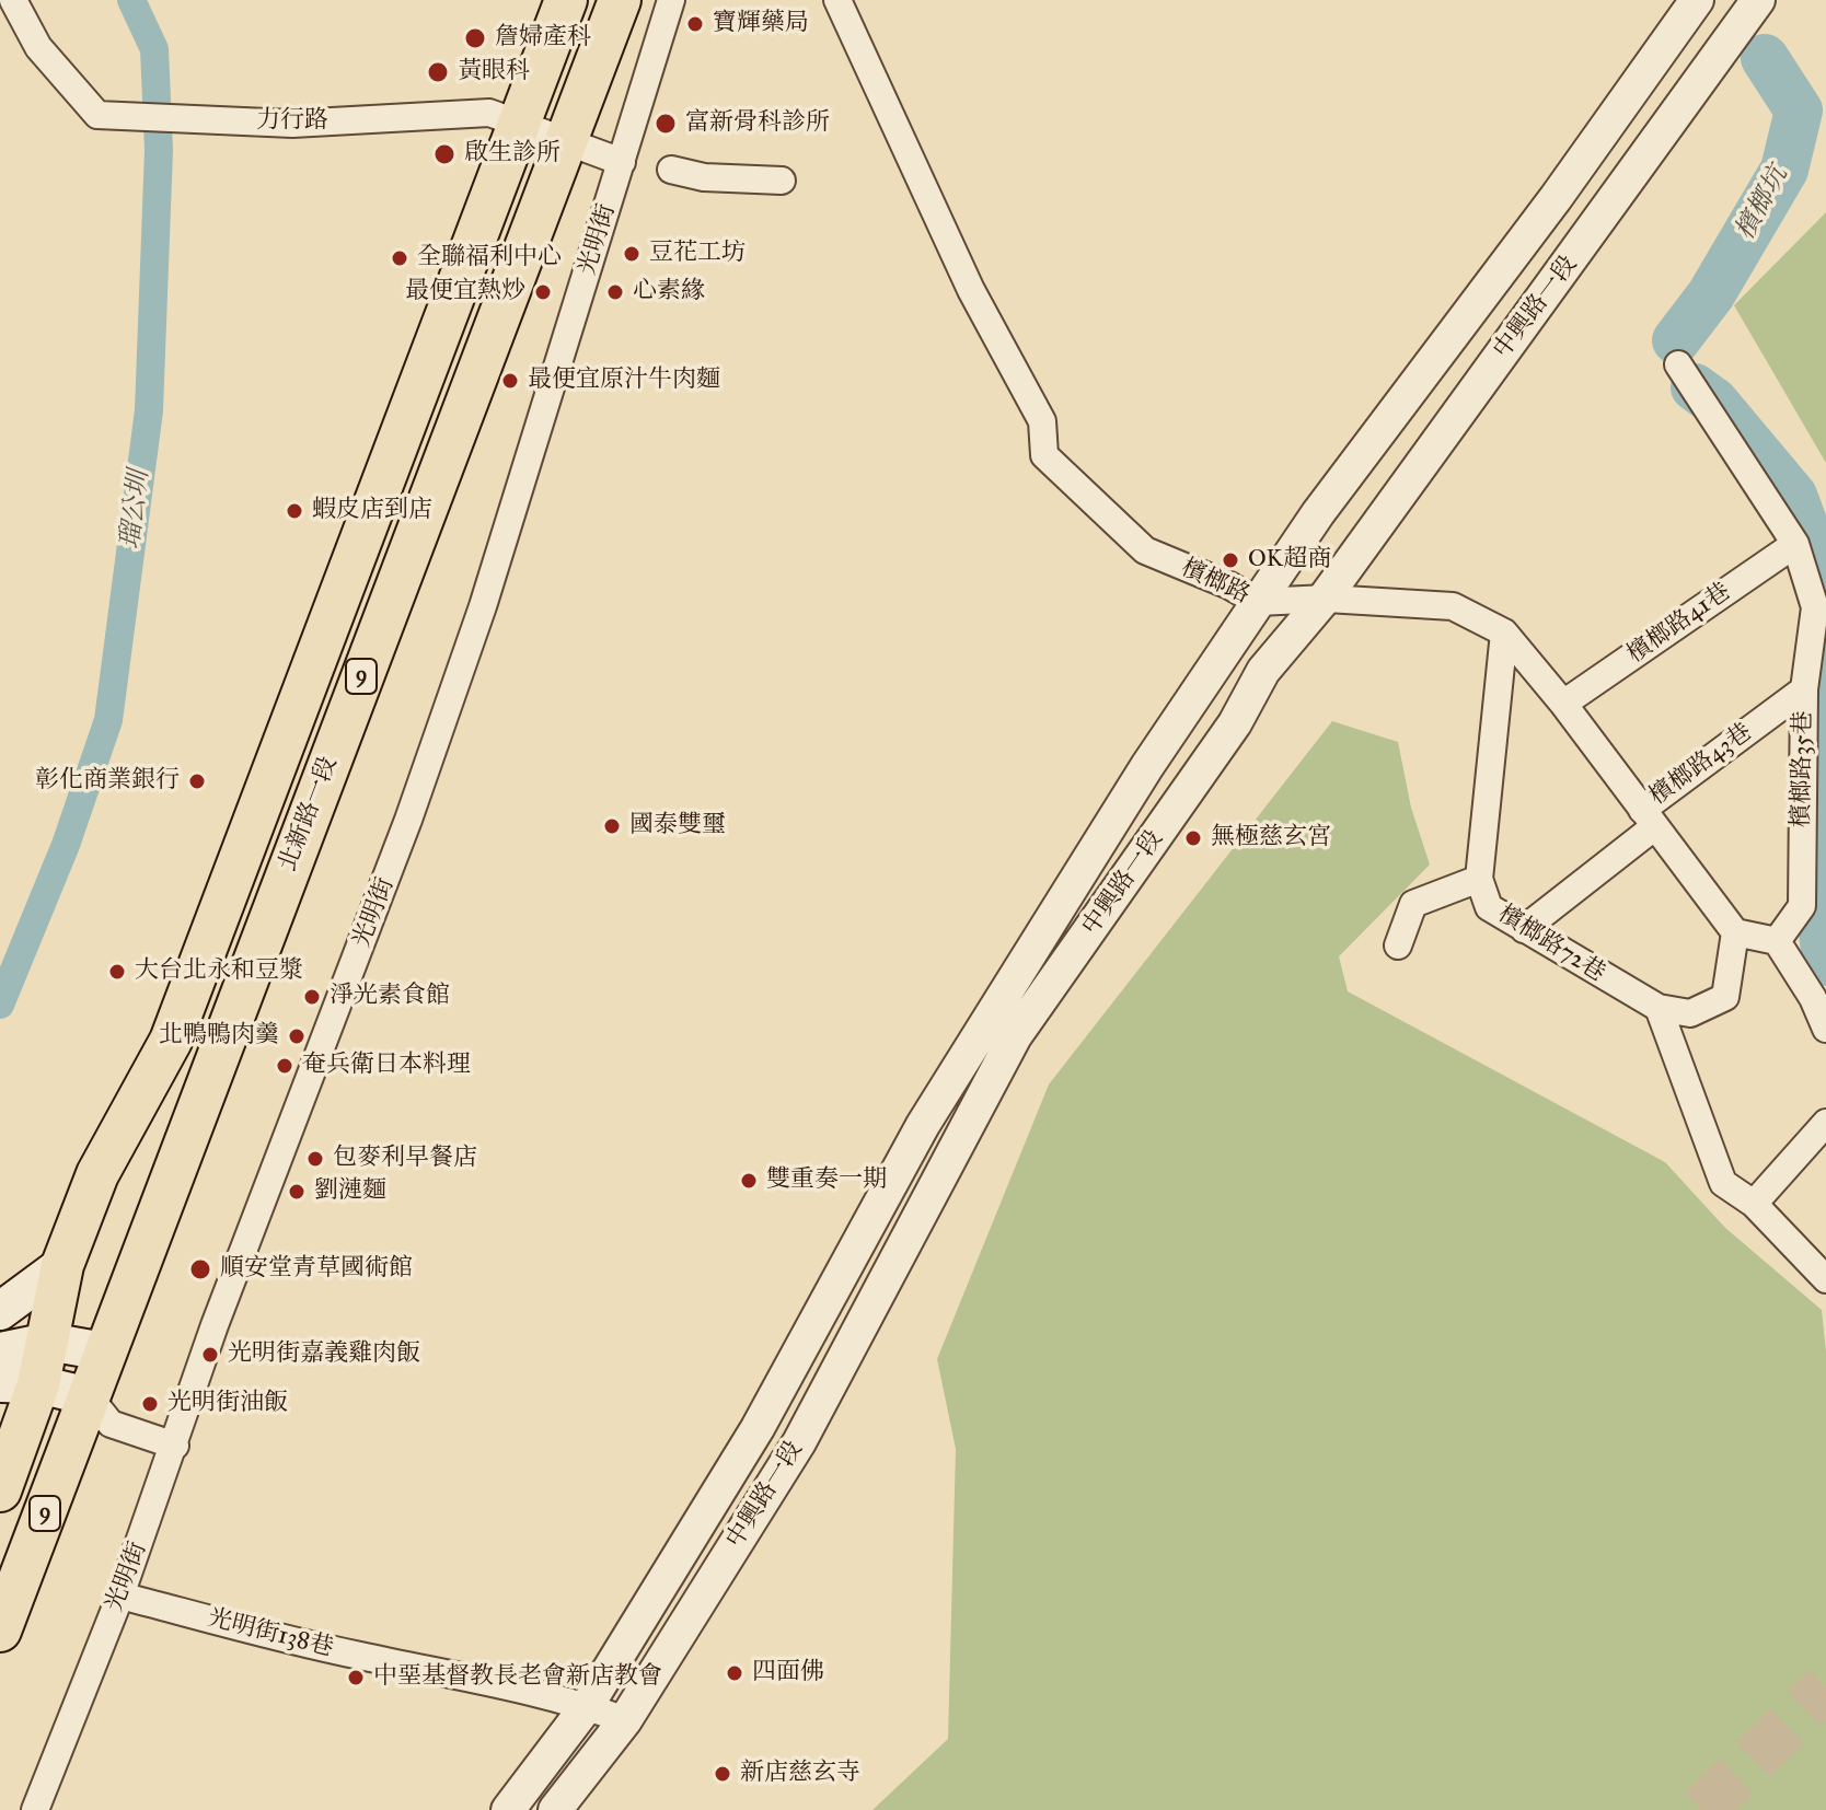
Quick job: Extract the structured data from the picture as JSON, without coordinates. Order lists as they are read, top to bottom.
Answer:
{
  "streets": {
    "main road": ["9", "北新路一段"],
    "street": [
      "力行路",
      "光明街",
      "中興路一段",
      "檳榔路",
      "檳榔路41巷",
      "檳榔路43巷",
      "檳榔路35巷",
      "檳榔路72巷",
      "光明街138巷"
    ]
  },
  "crossings": [
    ["力行路", "光明街"],
    ["力行路", "北新路一段"],
    ["光明街", "光明街138巷"],
    ["中興路一段", "檳榔路"],
    ["中興路一段", "光明街138巷"],
    ["檳榔路", "檳榔路41巷"],
    ["檳榔路", "檳榔路43巷"],
    ["檳榔路", "檳榔路72巷"],
    ["檳榔路41巷", "檳榔路35巷"],
    ["檳榔路43巷", "檳榔路35巷"],
    ["檳榔路43巷", "檳榔路72巷"]
  ],
  "water": ["檳榔坑", "瑠公圳"],
  "places": [
    "寶輝藥局",
    "詹婦產科",
    "黃眼科",
    "富新骨科診所",
    "啟生診所",
    "豆花工坊",
    "全聯福利中心",
    "最便宜熱炒",
    "心素緣",
    "最便宜原汁牛肉麵",
    "蝦皮店到店",
    "OK超商",
    "彰化商業銀行",
    "國泰雙璽",
    "無極慈玄宮",
    "大台北永和豆漿",
    "淨光素食館",
    "北鴨鴨肉羹",
    "奄兵衛日本料理",
    "包麥利早餐店",
    "雙重奏一期",
    "劉漣麵",
    "順安堂青草國術館",
    "光明街嘉義雞肉飯",
    "光明街油飯",
    "四面佛",
    "中堊基督教長老會新店教會",
    "新店慈玄寺"
  ]
}
